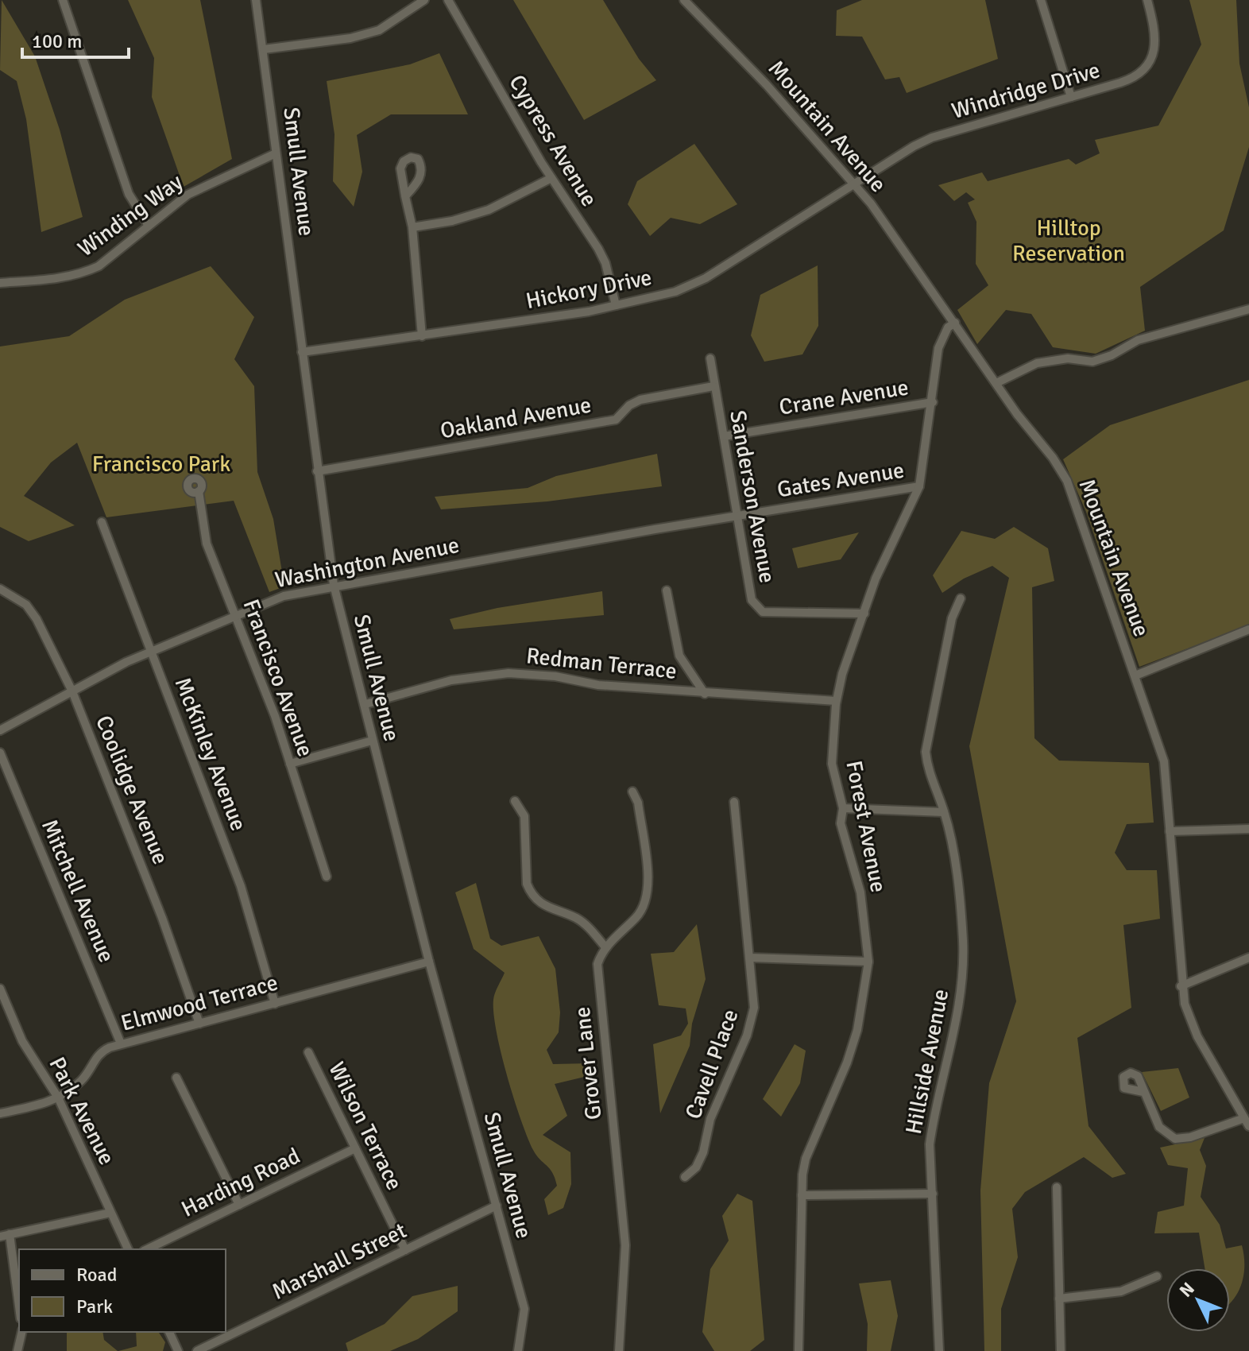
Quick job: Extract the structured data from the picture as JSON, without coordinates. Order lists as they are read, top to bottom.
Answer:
{
  "streets": {
    "street": [
      "Windridge Drive",
      "Mountain Avenue",
      "Cypress Avenue",
      "Smull Avenue",
      "Winding Way",
      "Hickory Drive",
      "Crane Avenue",
      "Oakland Avenue",
      "Gates Avenue",
      "Sanderson Avenue",
      "Washington Avenue",
      "Redman Terrace",
      "Francisco Avenue",
      "McKinley Avenue",
      "Coolidge Avenue",
      "Forest Avenue",
      "Mitchell Avenue",
      "Elmwood Terrace",
      "Hillside Avenue",
      "Grover Lane",
      "Cavell Place",
      "Park Avenue",
      "Wilson Terrace",
      "Harding Road",
      "Marshall Street"
    ]
  },
  "crossings": [
    ["Windridge Drive", "Mountain Avenue"],
    ["Windridge Drive", "Hickory Drive"],
    ["Mountain Avenue", "Hickory Drive"],
    ["Mountain Avenue", "Forest Avenue"],
    ["Cypress Avenue", "Hickory Drive"],
    ["Smull Avenue", "Winding Way"],
    ["Smull Avenue", "Hickory Drive"],
    ["Smull Avenue", "Oakland Avenue"],
    ["Smull Avenue", "Washington Avenue"],
    ["Smull Avenue", "Redman Terrace"],
    ["Smull Avenue", "Elmwood Terrace"],
    ["Smull Avenue", "Marshall Street"],
    ["Crane Avenue", "Sanderson Avenue"],
    ["Crane Avenue", "Forest Avenue"],
    ["Oakland Avenue", "Sanderson Avenue"],
    ["Gates Avenue", "Sanderson Avenue"],
    ["Gates Avenue", "Washington Avenue"],
    ["Gates Avenue", "Forest Avenue"],
    ["Sanderson Avenue", "Forest Avenue"],
    ["Washington Avenue", "Francisco Avenue"],
    ["Washington Avenue", "McKinley Avenue"],
    ["Washington Avenue", "Coolidge Avenue"],
    ["Redman Terrace", "Forest Avenue"],
    ["McKinley Avenue", "Elmwood Terrace"],
    ["Coolidge Avenue", "Elmwood Terrace"],
    ["Mitchell Avenue", "Elmwood Terrace"],
    ["Elmwood Terrace", "Park Avenue"],
    ["Wilson Terrace", "Harding Road"],
    ["Wilson Terrace", "Marshall Street"]
  ],
  "parks": ["Hilltop Reservation", "Francisco Park"],
  "legend": ["Road", "Park"],
  "scale_bar": "100 m",
  "north": "top left"
}
